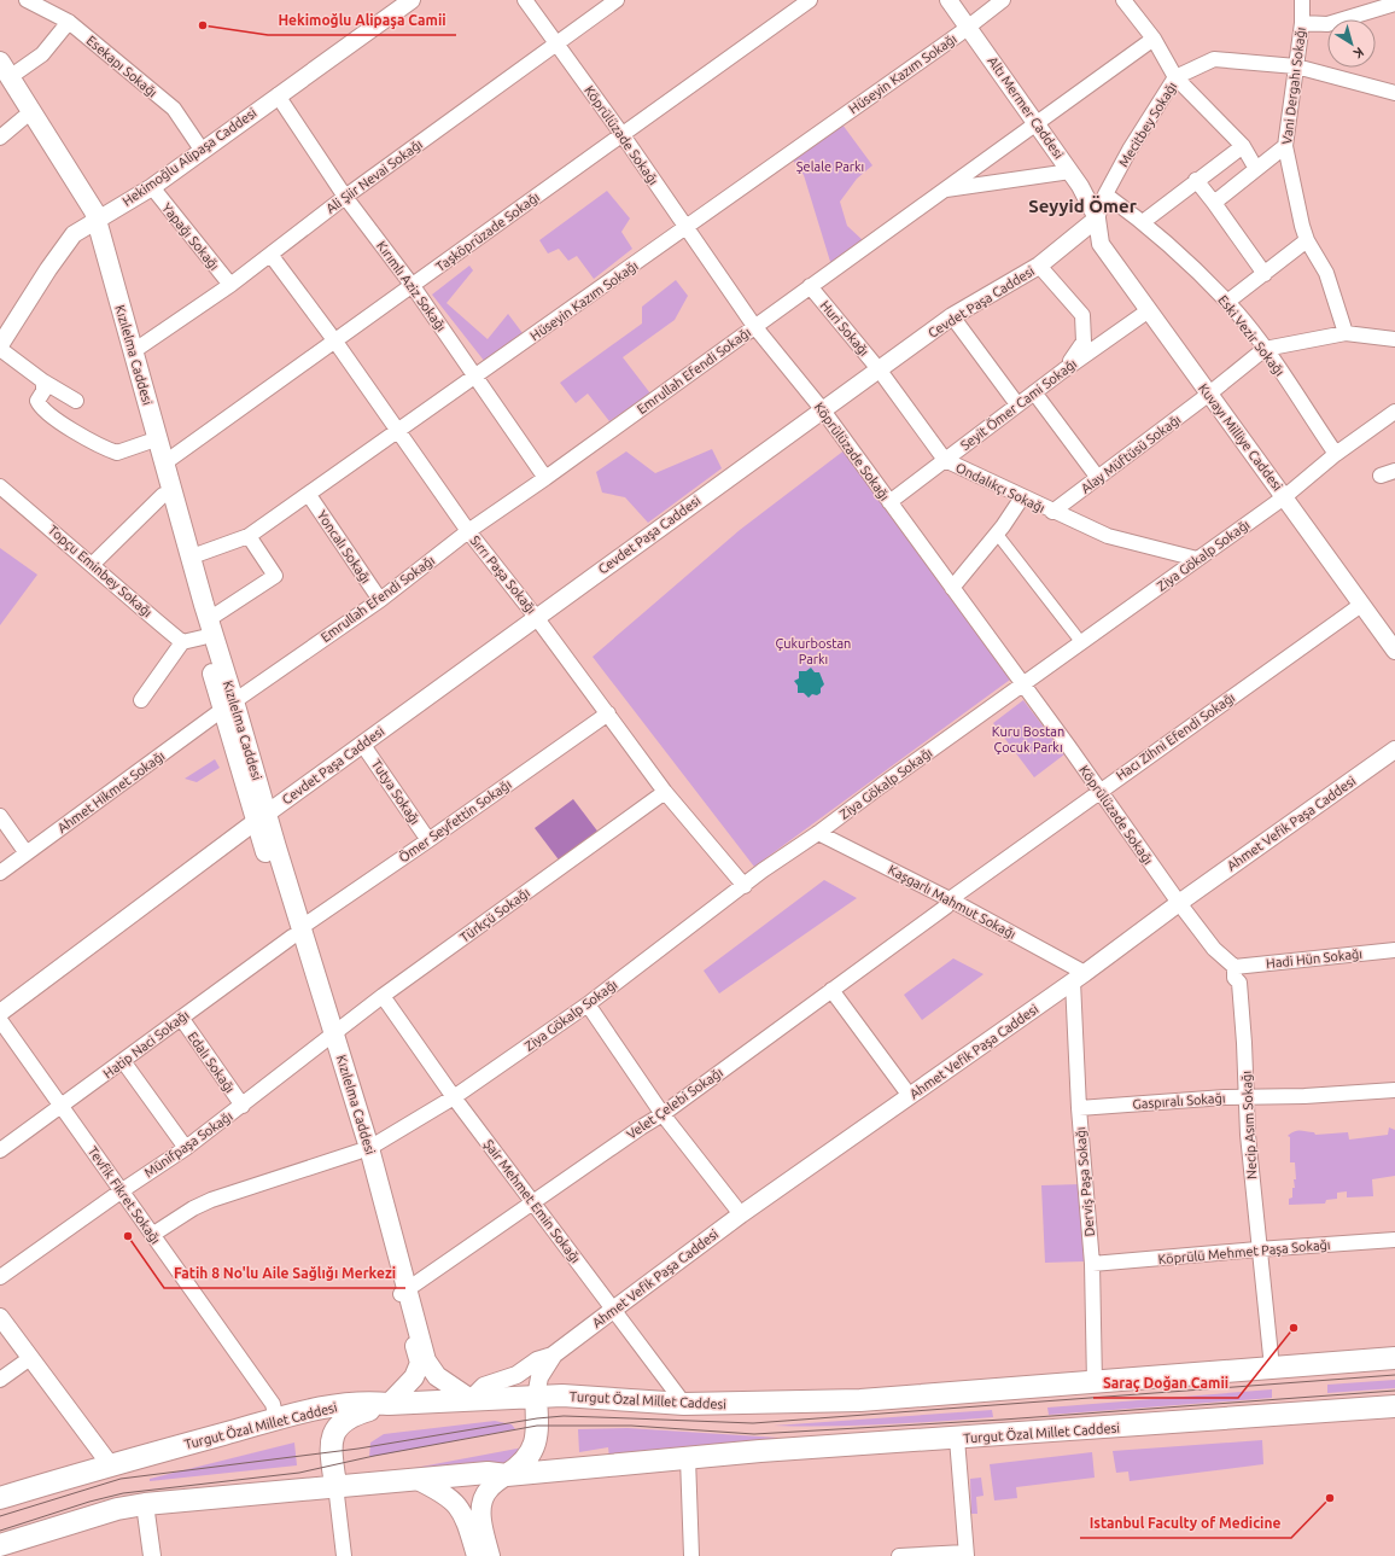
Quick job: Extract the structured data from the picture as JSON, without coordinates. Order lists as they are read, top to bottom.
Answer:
{
  "streets": {
    "main road": ["Kızılelma Caddesi", "Turgut Özal Millet Caddesi"],
    "street": [
      "Esekapı Sokağı",
      "Hüseyin Kazım Sokağı",
      "Vani Dergahı Sokağı",
      "Altı Mermer Caddesi",
      "Meсitbey Sokağı",
      "Köprülüzade Sokağı",
      "Hekimoğlu Alipaşa Caddesi",
      "Ali Şiir Nevai Sokağı",
      "Taşköprüzade Sokağı",
      "Yapağı Sokağı",
      "Kırımlı Aziz Sokağı",
      "Cevdet Paşa Caddesi",
      "Huri Sokağı",
      "Eski Vezir Sokağı",
      "Emrullah Efendi Sokağı",
      "Seyit Ömer Cami Sokağı",
      "Kuvayı Milliye Caddesi",
      "Alay Müftüsü Sokağı",
      "Ondalıkçı Sokağı",
      "Yoncalı Sokağı",
      "Ziya Gökalp Sokağı",
      "Topçu Eminbey Sokağı",
      "Sırrı Paşa Sokağı",
      "Hacı Zihni Efendi Sokağı",
      "Ahmet Hikmet Sokağı",
      "Tutya Sokağı",
      "Ömer Seyfettin Sokağı",
      "Ahmet Vefik Paşa Caddesi",
      "Kaşgarlı Mahmut Sokağı",
      "Türkçü Sokağı",
      "Hadi Hün Sokağı",
      "Hatip Naci Sokağı",
      "Edalı Sokağı",
      "Gaspıralı Sokağı",
      "Velet Çelebi Sokağı",
      "Necip Asım Sokağı",
      "Münifpaşa Sokağı",
      "Derviş Paşa Sokağı",
      "Tevfik Fikret Sokağı",
      "Şair Mehmet Emin Sokağı",
      "Köprülü Mehmet Paşa Sokağı"
    ]
  },
  "crossings": [
    ["Esekapı Sokağı", "Hekimoğlu Alipaşa Caddesi"],
    ["Hüseyin Kazım Sokağı", "Altı Mermer Caddesi"],
    ["Hüseyin Kazım Sokağı", "Köprülüzade Sokağı"],
    ["Hüseyin Kazım Sokağı", "Kırımlı Aziz Sokağı"],
    ["Hüseyin Kazım Sokağı", "Kızılelma Caddesi"],
    ["Hüseyin Kazım Sokağı", "Yoncalı Sokağı"],
    ["Hüseyin Kazım Sokağı", "Sırrı Paşa Sokağı"],
    ["Vani Dergahı Sokağı", "Meсitbey Sokağı"],
    ["Altı Mermer Caddesi", "Meсitbey Sokağı"],
    ["Altı Mermer Caddesi", "Cevdet Paşa Caddesi"],
    ["Altı Mermer Caddesi", "Emrullah Efendi Sokağı"],
    ["Altı Mermer Caddesi", "Kuvayı Milliye Caddesi"],
    ["Meсitbey Sokağı", "Cevdet Paşa Caddesi"],
    ["Meсitbey Sokağı", "Eski Vezir Sokağı"],
    ["Meсitbey Sokağı", "Kuvayı Milliye Caddesi"],
    ["Köprülüzade Sokağı", "Ali Şiir Nevai Sokağı"],
    ["Köprülüzade Sokağı", "Taşköprüzade Sokağı"],
    ["Köprülüzade Sokağı", "Cevdet Paşa Caddesi"],
    ["Köprülüzade Sokağı", "Emrullah Efendi Sokağı"],
    ["Köprülüzade Sokağı", "Seyit Ömer Cami Sokağı"],
    ["Köprülüzade Sokağı", "Ziya Gökalp Sokağı"],
    ["Köprülüzade Sokağı", "Hacı Zihni Efendi Sokağı"],
    ["Köprülüzade Sokağı", "Ahmet Vefik Paşa Caddesi"],
    ["Hekimoğlu Alipaşa Caddesi", "Yapağı Sokağı"],
    ["Hekimoğlu Alipaşa Caddesi", "Kırımlı Aziz Sokağı"],
    ["Hekimoğlu Alipaşa Caddesi", "Kızılelma Caddesi"],
    ["Ali Şiir Nevai Sokağı", "Yapağı Sokağı"],
    ["Ali Şiir Nevai Sokağı", "Kırımlı Aziz Sokağı"],
    ["Ali Şiir Nevai Sokağı", "Kızılelma Caddesi"],
    ["Ali Şiir Nevai Sokağı", "Sırrı Paşa Sokağı"],
    ["Taşköprüzade Sokağı", "Kırımlı Aziz Sokağı"],
    ["Taşköprüzade Sokağı", "Kızılelma Caddesi"],
    ["Taşköprüzade Sokağı", "Sırrı Paşa Sokağı"],
    ["Kırımlı Aziz Sokağı", "Emrullah Efendi Sokağı"],
    ["Cevdet Paşa Caddesi", "Huri Sokağı"],
    ["Cevdet Paşa Caddesi", "Kızılelma Caddesi"],
    ["Cevdet Paşa Caddesi", "Kuvayı Milliye Caddesi"],
    ["Cevdet Paşa Caddesi", "Ondalıkçı Sokağı"],
    ["Cevdet Paşa Caddesi", "Sırrı Paşa Sokağı"],
    ["Cevdet Paşa Caddesi", "Tutya Sokağı"],
    ["Huri Sokağı", "Emrullah Efendi Sokağı"],
    ["Huri Sokağı", "Ondalıkçı Sokağı"],
    ["Eski Vezir Sokağı", "Alay Müftüsü Sokağı"],
    ["Eski Vezir Sokağı", "Ziya Gökalp Sokağı"],
    ["Kızılelma Caddesi", "Emrullah Efendi Sokağı"],
    ["Kızılelma Caddesi", "Ziya Gökalp Sokağı"],
    ["Kızılelma Caddesi", "Ahmet Hikmet Sokağı"],
    ["Kızılelma Caddesi", "Ömer Seyfettin Sokağı"],
    ["Kızılelma Caddesi", "Türkçü Sokağı"],
    ["Kızılelma Caddesi", "Hatip Naci Sokağı"],
    ["Kızılelma Caddesi", "Velet Çelebi Sokağı"],
    ["Kızılelma Caddesi", "Münifpaşa Sokağı"],
    ["Kızılelma Caddesi", "Turgut Özal Millet Caddesi"],
    ["Emrullah Efendi Sokağı", "Yoncalı Sokağı"],
    ["Emrullah Efendi Sokağı", "Sırrı Paşa Sokağı"],
    ["Emrullah Efendi Sokağı", "Ahmet Hikmet Sokağı"],
    ["Seyit Ömer Cami Sokağı", "Kuvayı Milliye Caddesi"],
    ["Seyit Ömer Cami Sokağı", "Ondalıkçı Sokağı"],
    ["Kuvayı Milliye Caddesi", "Alay Müftüsü Sokağı"],
    ["Kuvayı Milliye Caddesi", "Ziya Gökalp Sokağı"],
    ["Kuvayı Milliye Caddesi", "Hacı Zihni Efendi Sokağı"],
    ["Alay Müftüsü Sokağı", "Ondalıkçı Sokağı"],
    ["Ondalıkçı Sokağı", "Ziya Gökalp Sokağı"],
    ["Ziya Gökalp Sokağı", "Sırrı Paşa Sokağı"],
    ["Ziya Gökalp Sokağı", "Kaşgarlı Mahmut Sokağı"],
    ["Ziya Gökalp Sokağı", "Tevfik Fikret Sokağı"],
    ["Ziya Gökalp Sokağı", "Şair Mehmet Emin Sokağı"],
    ["Sırrı Paşa Sokağı", "Ömer Seyfettin Sokağı"],
    ["Sırrı Paşa Sokağı", "Türkçü Sokağı"],
    ["Hacı Zihni Efendi Sokağı", "Kaşgarlı Mahmut Sokağı"],
    ["Hacı Zihni Efendi Sokağı", "Velet Çelebi Sokağı"],
    ["Tutya Sokağı", "Ömer Seyfettin Sokağı"],
    ["Ömer Seyfettin Sokağı", "Hatip Naci Sokağı"],
    ["Ahmet Vefik Paşa Caddesi", "Kaşgarlı Mahmut Sokağı"],
    ["Ahmet Vefik Paşa Caddesi", "Derviş Paşa Sokağı"],
    ["Ahmet Vefik Paşa Caddesi", "Şair Mehmet Emin Sokağı"],
    ["Kaşgarlı Mahmut Sokağı", "Velet Çelebi Sokağı"],
    ["Kaşgarlı Mahmut Sokağı", "Derviş Paşa Sokağı"],
    ["Türkçü Sokağı", "Münifpaşa Sokağı"],
    ["Türkçü Sokağı", "Şair Mehmet Emin Sokağı"],
    ["Hadi Hün Sokağı", "Necip Asım Sokağı"],
    ["Hatip Naci Sokağı", "Edalı Sokağı"],
    ["Hatip Naci Sokağı", "Tevfik Fikret Sokağı"],
    ["Edalı Sokağı", "Münifpaşa Sokağı"],
    ["Gaspıralı Sokağı", "Necip Asım Sokağı"],
    ["Gaspıralı Sokağı", "Derviş Paşa Sokağı"],
    ["Velet Çelebi Sokağı", "Şair Mehmet Emin Sokağı"],
    ["Necip Asım Sokağı", "Köprülü Mehmet Paşa Sokağı"],
    ["Necip Asım Sokağı", "Turgut Özal Millet Caddesi"],
    ["Münifpaşa Sokağı", "Tevfik Fikret Sokağı"],
    ["Derviş Paşa Sokağı", "Köprülü Mehmet Paşa Sokağı"],
    ["Derviş Paşa Sokağı", "Turgut Özal Millet Caddesi"],
    ["Tevfik Fikret Sokağı", "Turgut Özal Millet Caddesi"],
    ["Şair Mehmet Emin Sokağı", "Turgut Özal Millet Caddesi"]
  ],
  "districts": ["Seyyid Ömer"],
  "parks": ["Şelale Parkı", "Çukurbostan Parkı", "Kuru Bostan Çocuk Parkı"],
  "places": [
    "Hekimoğlu Alipaşa Camii",
    "Fatih 8 No'lu Aile Sağlığı Merkezi",
    "Saraç Doğan Camii",
    "Istanbul Faculty of Medicine"
  ],
  "north": "bottom right"
}
